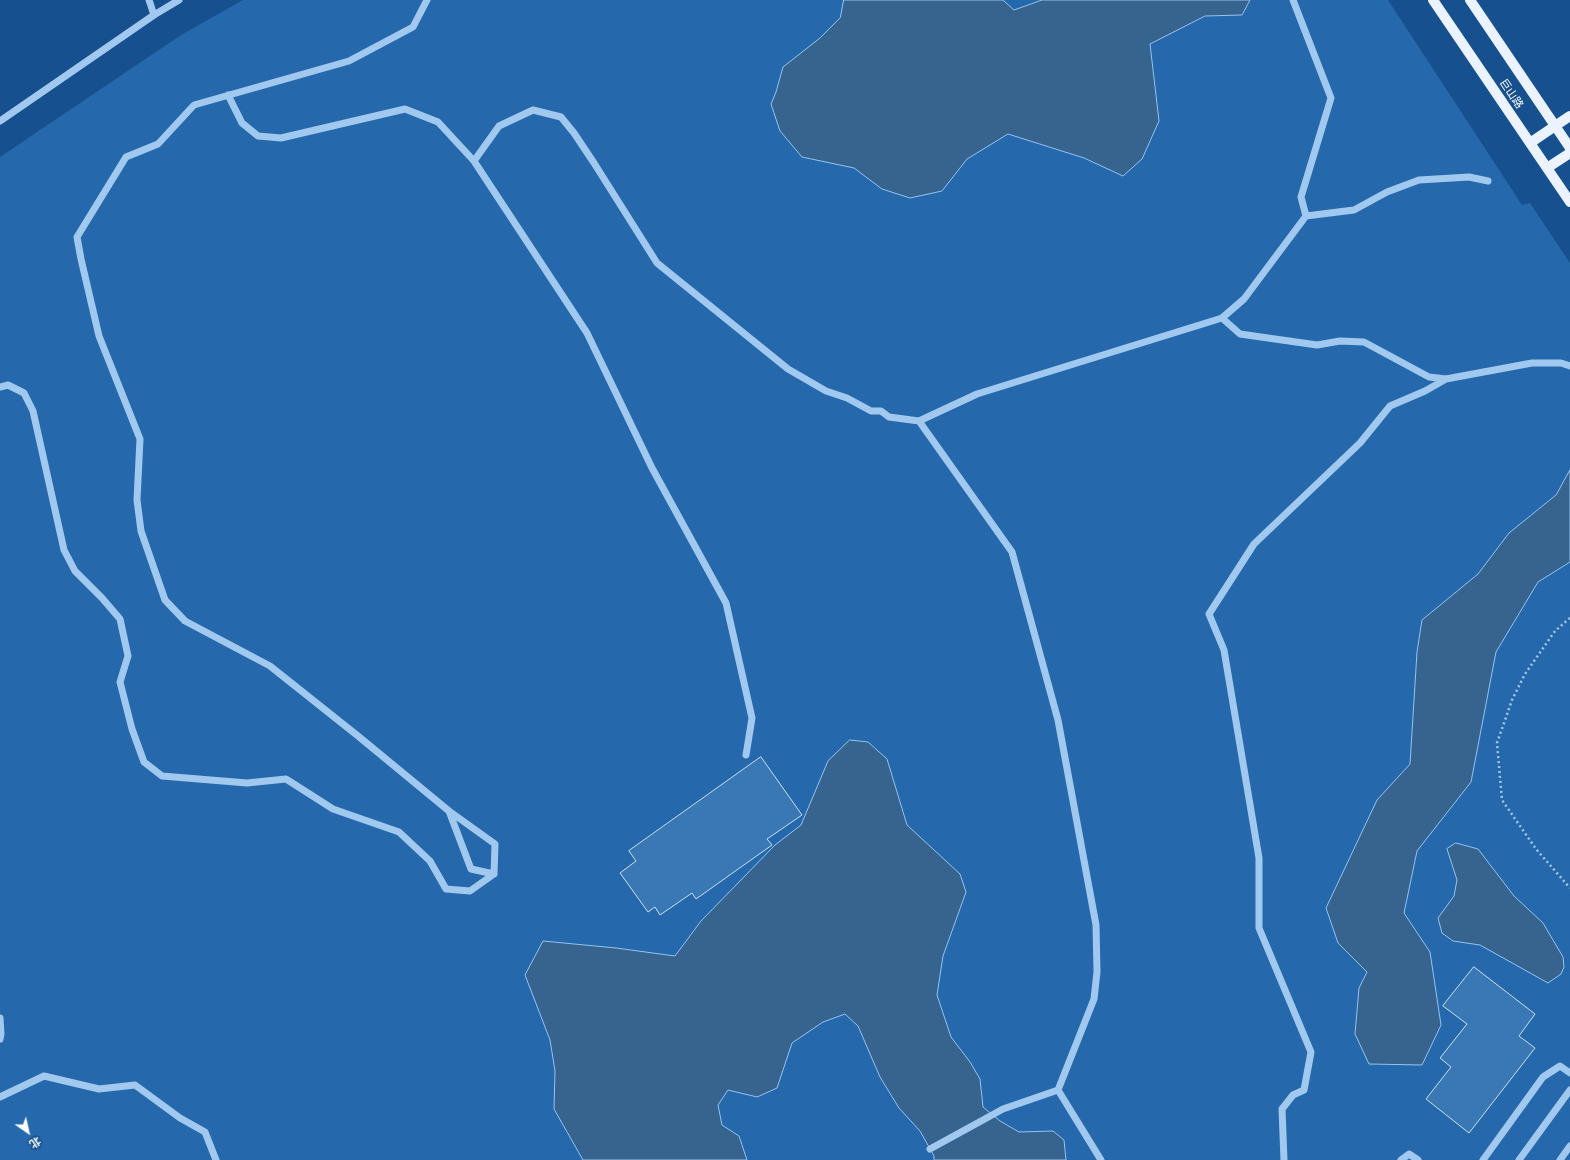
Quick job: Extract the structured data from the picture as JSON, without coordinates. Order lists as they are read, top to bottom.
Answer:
{
  "streets": {
    "main road": ["巨山路"]
  },
  "north": "bottom right"
}
